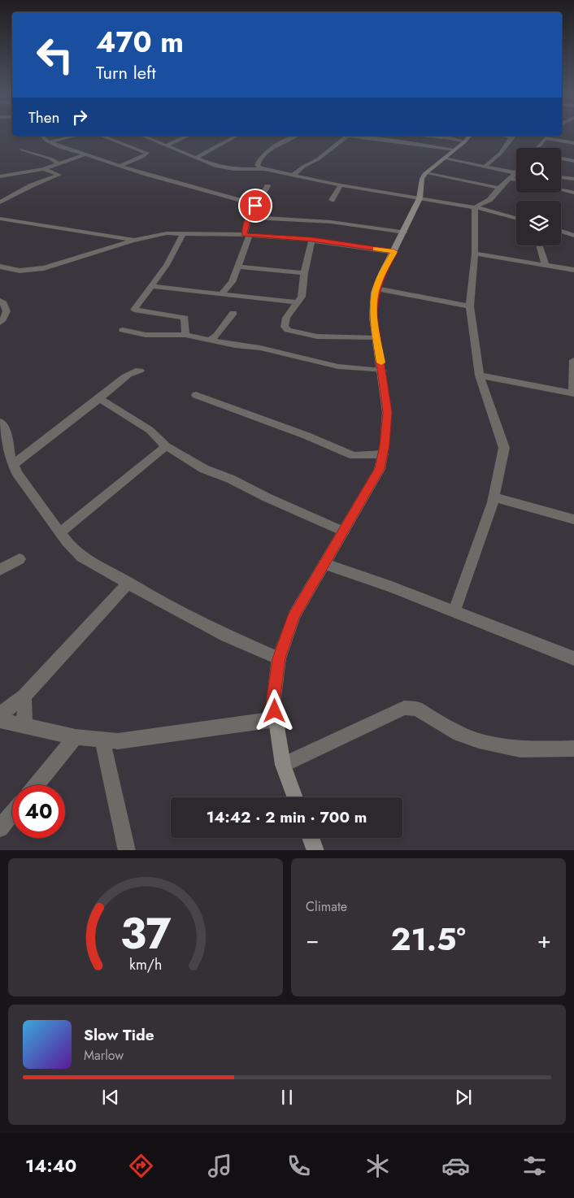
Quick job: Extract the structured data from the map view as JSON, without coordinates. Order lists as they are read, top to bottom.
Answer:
{
  "page": {
    "turn": ["470 m", "Turn left"],
    "then": "Then",
    "limit": "40",
    "trip": "14:42 · 2 min · 700 m",
    "tile": "Climate",
    "heat": ["−", "21.5°", "+"],
    "song": ["Slow Tide", "Marlow"],
    "tabs": "14:40",
    "gauge": ["37", "km/h"]
  }
}
